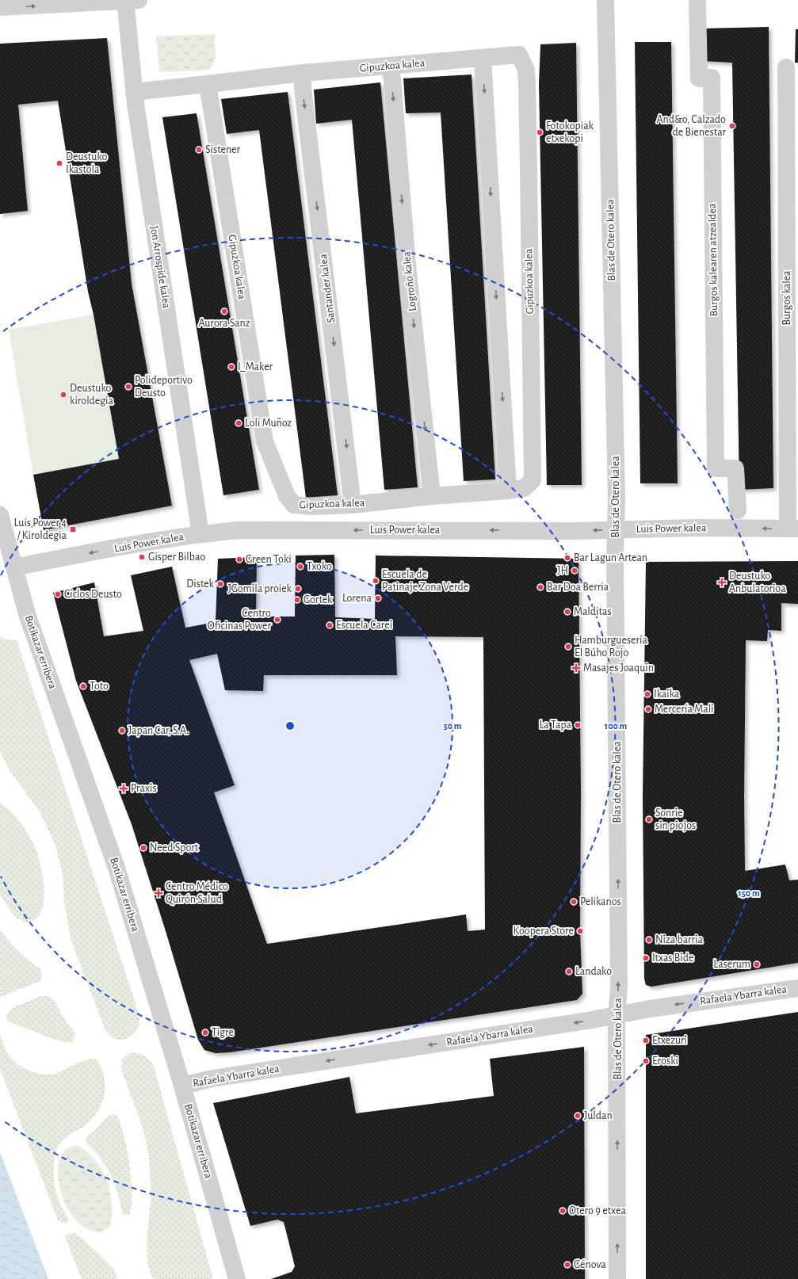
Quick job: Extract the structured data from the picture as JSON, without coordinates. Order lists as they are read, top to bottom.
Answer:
{
  "streets": {
    "street": [
      "Gipuzkoa kalea",
      "Blas de Otero kalea",
      "Burgos kalearen atzealdea",
      "Jon Arrospide kalea",
      "Logroño kalea",
      "Santander kalea",
      "Burgos kalea",
      "Luis Power kalea",
      "Botikazar erribera",
      "Rafaela Ybarra kalea"
    ]
  },
  "crossings": [
    ["Gipuzkoa kalea", "Logroño kalea"],
    ["Gipuzkoa kalea", "Santander kalea"],
    ["Blas de Otero kalea", "Luis Power kalea"],
    ["Blas de Otero kalea", "Rafaela Ybarra kalea"],
    ["Jon Arrospide kalea", "Luis Power kalea"],
    ["Burgos kalea", "Luis Power kalea"],
    ["Luis Power kalea", "Botikazar erribera"],
    ["Botikazar erribera", "Rafaela Ybarra kalea"]
  ],
  "one_way": [
    "Blas de Otero kalea",
    "Santander kalea",
    "Luis Power kalea",
    "Rafaela Ybarra kalea"
  ],
  "places": {
    "other": [
      "And&o, Calzado de Bienestar",
      "Fotokopiak etxekopi",
      "Sistener",
      "Deustuko Ikastola",
      "Aurora Sanz",
      "I_Maker",
      "Polideportivo Deusto",
      "Deustuko kiroldegia",
      "Loli Muñoz",
      "Gisper Bilbao",
      "Bar Lagun Artean",
      "Green Toki",
      "Txoko",
      "JH",
      "Escuela de Patinaje Zona Verde",
      "Distek",
      "Bar Doa Berria",
      "JGomila proiek",
      "Ciclos Deusto",
      "Lorena",
      "Gortek",
      "Malditas",
      "Centro Oficinas Power",
      "Escuela Carei",
      "Hamburguesería El Búho Rojo",
      "Toto",
      "Ikaika",
      "Mercería Mali",
      "La Tapa",
      "Japan Car, S.A.",
      "Sonrie sin piojos",
      "Need Sport",
      "Pelikanos",
      "Koopera Store",
      "Niza barria",
      "Itxas Bide",
      "Laserum",
      "Landako",
      "Tigre",
      "Etxezuri",
      "Eroski",
      "Juldan",
      "Otero 9 etxea",
      "Génova"
    ],
    "transit": ["Luis Power 4 / Kiroldegia"],
    "health": [
      "Deustuko Anbulatorioa",
      "Masajes Joaquin",
      "Praxis",
      "Centro Médico Quirón Salud"
    ]
  },
  "rings": ["50 m", "100 m", "150 m"]
}
